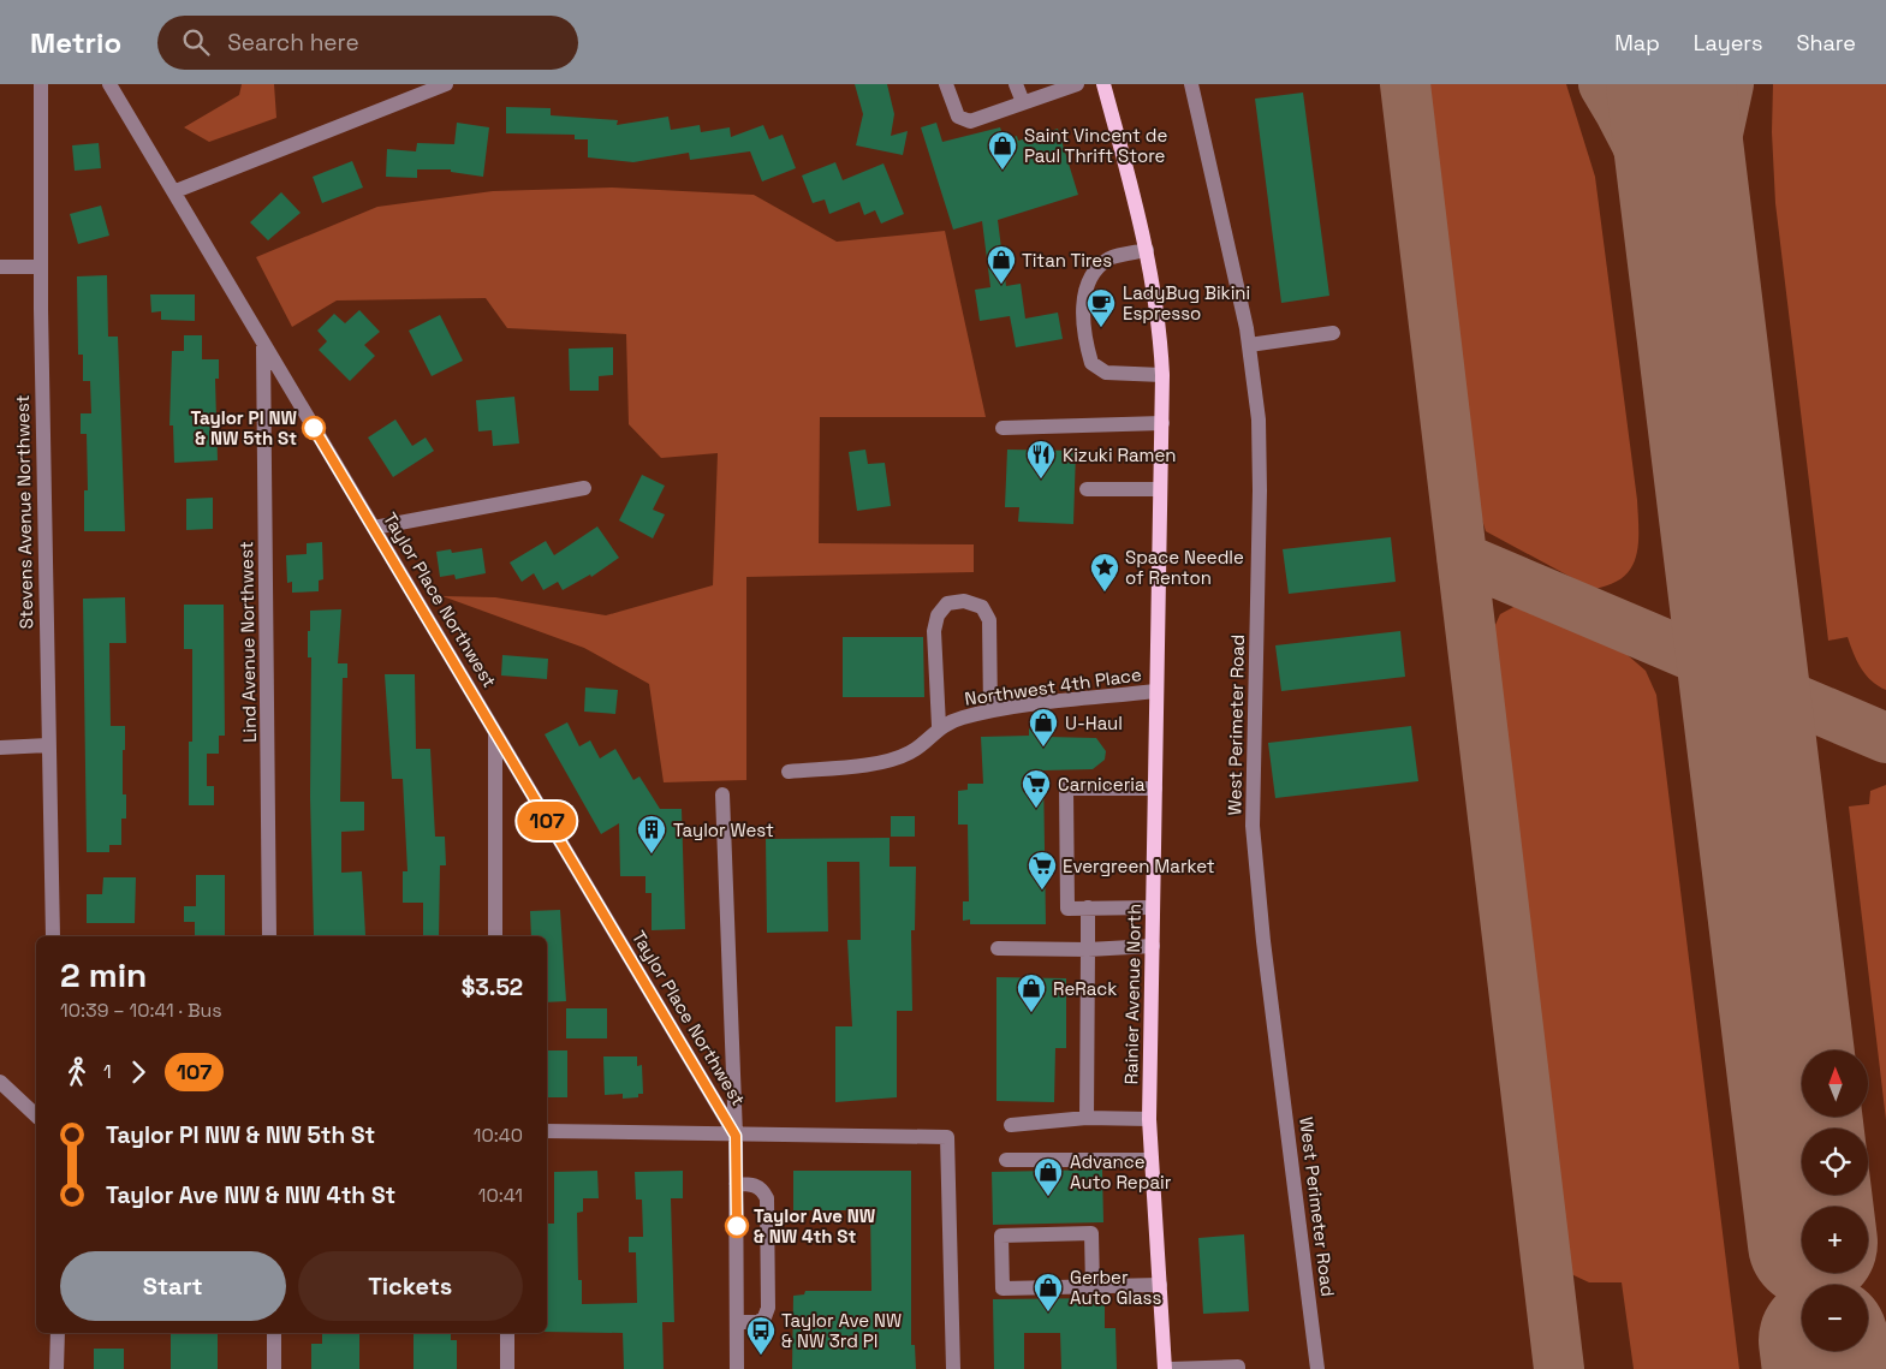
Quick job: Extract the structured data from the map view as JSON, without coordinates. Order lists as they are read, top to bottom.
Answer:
{
  "streets": {
    "main road": ["Rainier Avenue North"],
    "street": [
      "Stevens Avenue Northwest",
      "Taylor Place Northwest",
      "Lind Avenue Northwest",
      "Northwest 4th Place",
      "West Perimeter Road"
    ]
  },
  "crossings": [
    ["Taylor Place Northwest", "Lind Avenue Northwest"],
    ["Northwest 4th Place", "Rainier Avenue North"]
  ],
  "places": {
    "shop": [
      "Saint Vincent de Paul Thrift Store",
      "Titan Tires",
      "U-Haul",
      "ReRack",
      "Advance Auto Repair",
      "Gerber Auto Glass"
    ],
    "cafe": ["LadyBug Bikini Espresso"],
    "other": ["Taylor Pl NW & NW 5th St", "Taylor Ave NW & NW 4th St"],
    "restaurant": ["Kizuki Ramen"],
    "place": ["Space Needle of Renton"],
    "supermarket": ["Carniceria", "Evergreen Market"],
    "building": ["Taylor West"],
    "bus stop": ["Taylor Ave NW & NW 3rd Pl"]
  },
  "lines": ["bus line 107"],
  "north": "top",
  "page": {
    "header": "Metrio",
    "search": "Search here",
    "nav": ["Map", "Layers", "Share"],
    "on_map": "107",
    "heading": ["2 min", "10:39 – 10:41 · Bus", "$3.52"],
    "legs": ["1", "107"],
    "map_buttons": ["+", "−"],
    "list": [
      {
        "name": "Taylor Pl NW & NW 5th St",
        "value": "10:40"
      },
      {
        "name": "Taylor Ave NW & NW 4th St",
        "value": "10:41"
      }
    ],
    "buttons": ["Start", "Tickets"]
  }
}
